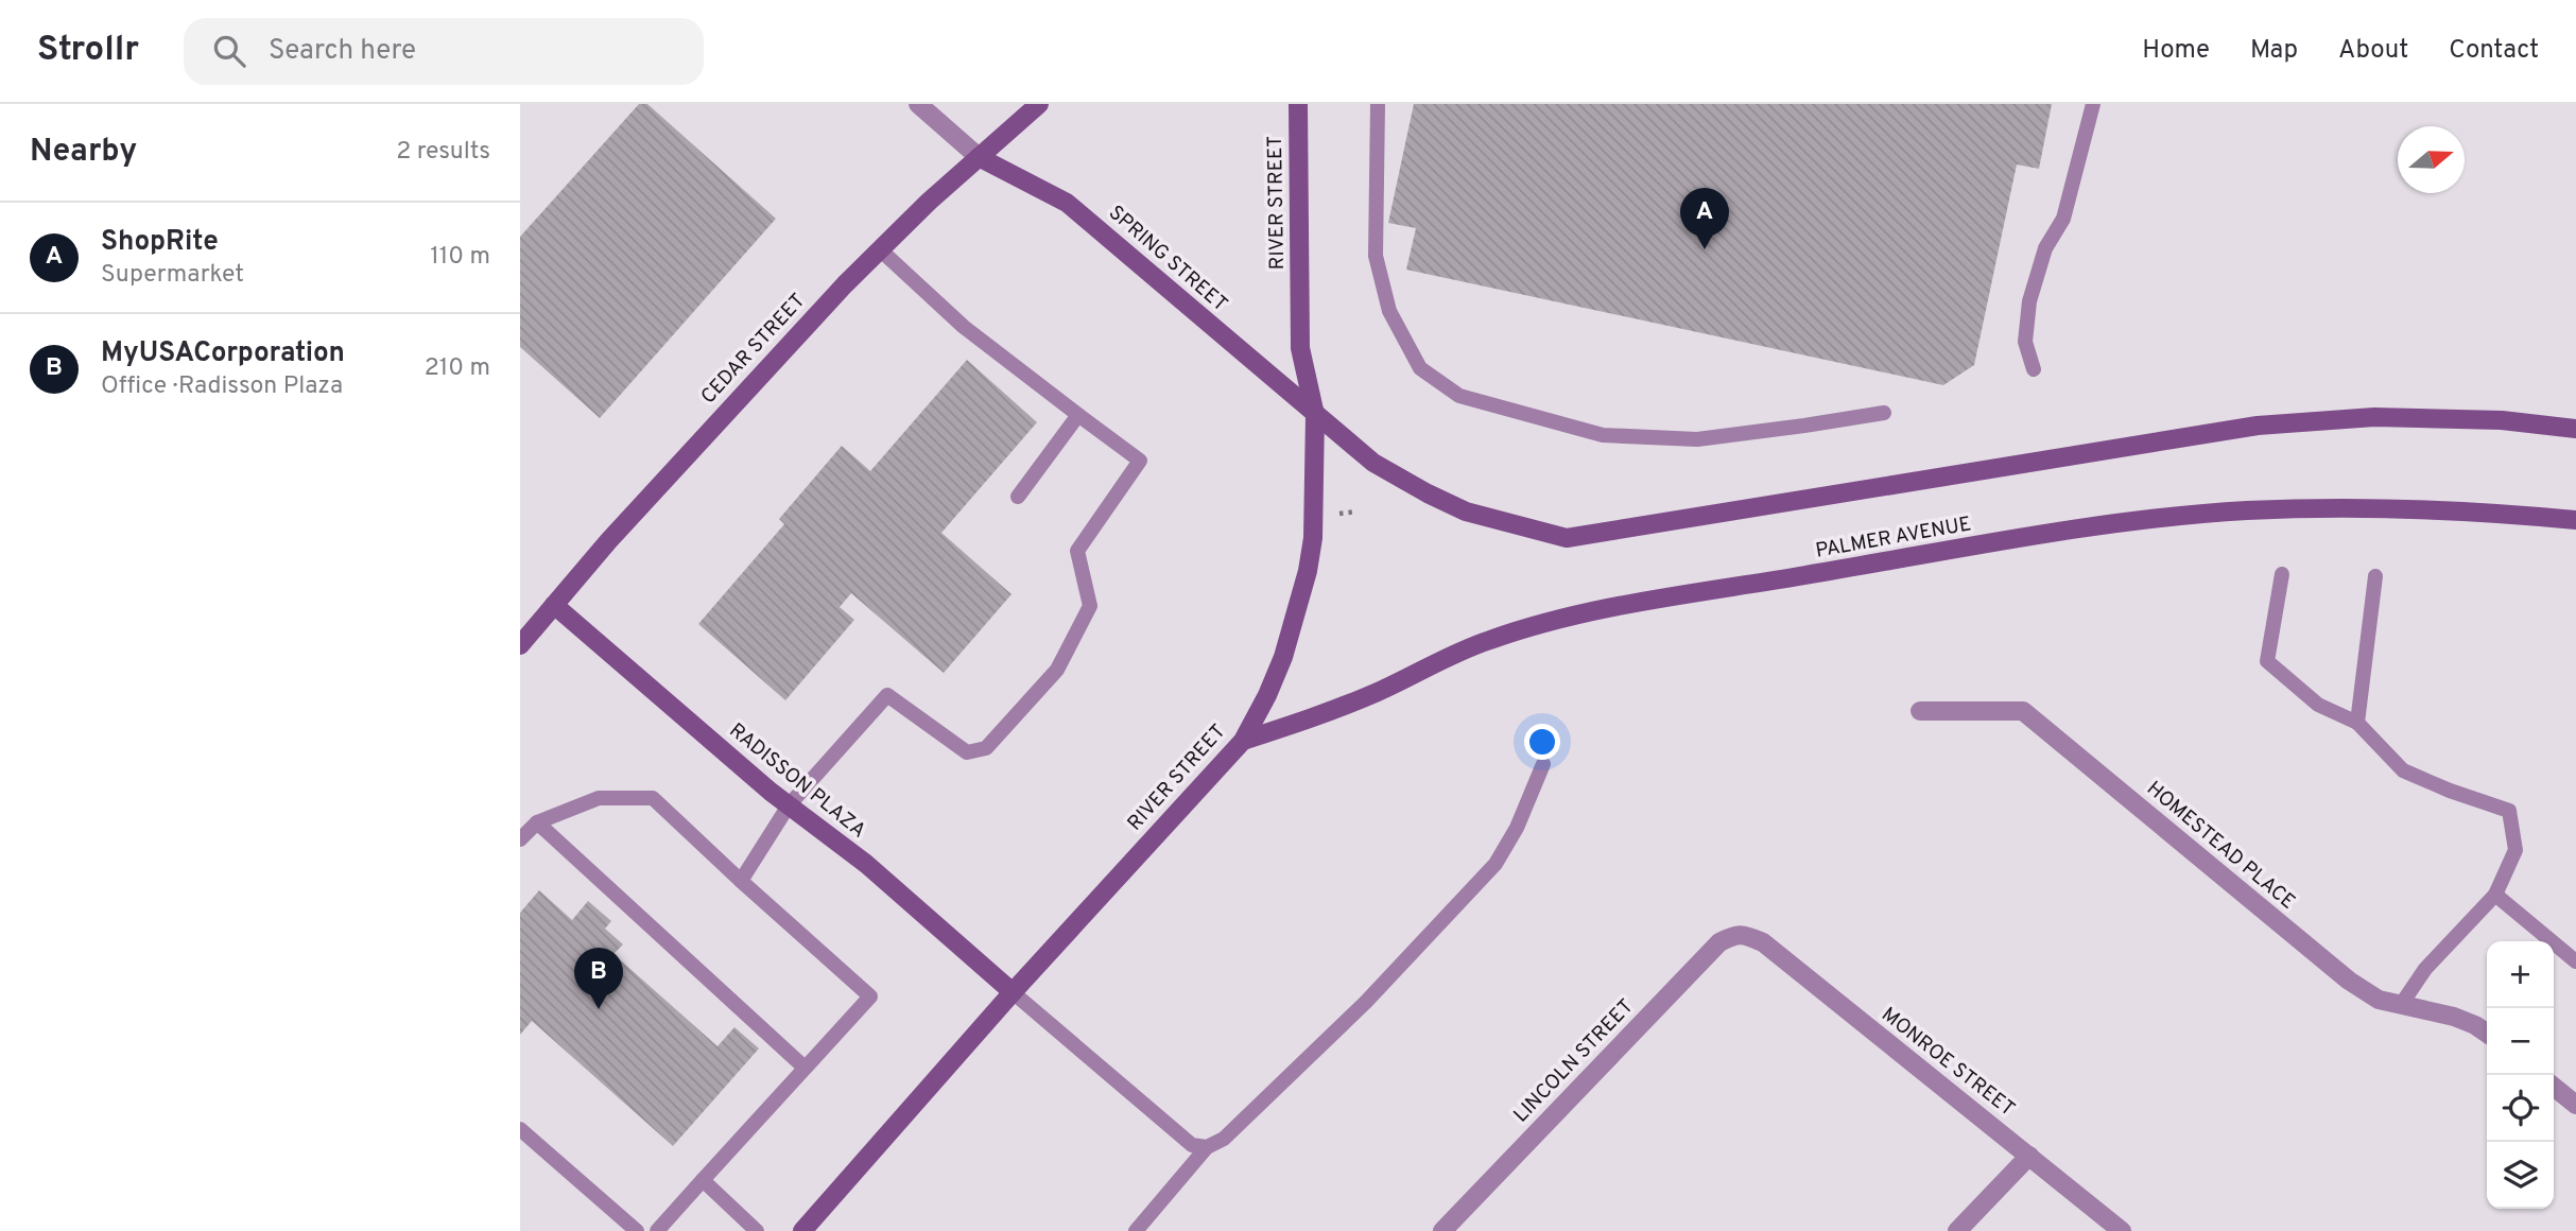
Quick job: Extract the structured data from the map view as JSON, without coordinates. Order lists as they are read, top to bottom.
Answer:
{
  "streets": {
    "street": [
      "RIVER STREET",
      "SPRING STREET",
      "CEDAR STREET",
      "PALMER AVENUE",
      "RADISSON PLAZA",
      "HOMESTEAD PLACE",
      "LINCOLN STREET",
      "MONROE STREET"
    ]
  },
  "crossings": [
    ["RIVER STREET", "SPRING STREET"],
    ["RIVER STREET", "PALMER AVENUE"],
    ["RIVER STREET", "RADISSON PLAZA"],
    ["SPRING STREET", "CEDAR STREET"],
    ["CEDAR STREET", "RADISSON PLAZA"],
    ["LINCOLN STREET", "MONROE STREET"]
  ],
  "north": "right",
  "page": {
    "header": "Strollr",
    "search": "Search here",
    "nav": [
      "Home",
      "Map",
      "About",
      "Contact"
    ],
    "heading": ["Nearby", "2 results"],
    "pins": ["A", "B"],
    "list": [
      {
        "mark": "A",
        "name": "ShopRite",
        "note": "Supermarket",
        "value": "110 m"
      },
      {
        "mark": "B",
        "name": "MyUSACorporation",
        "note": "Office · Radisson Plaza",
        "value": "210 m"
      }
    ],
    "map_buttons": ["+", "−"]
  }
}
